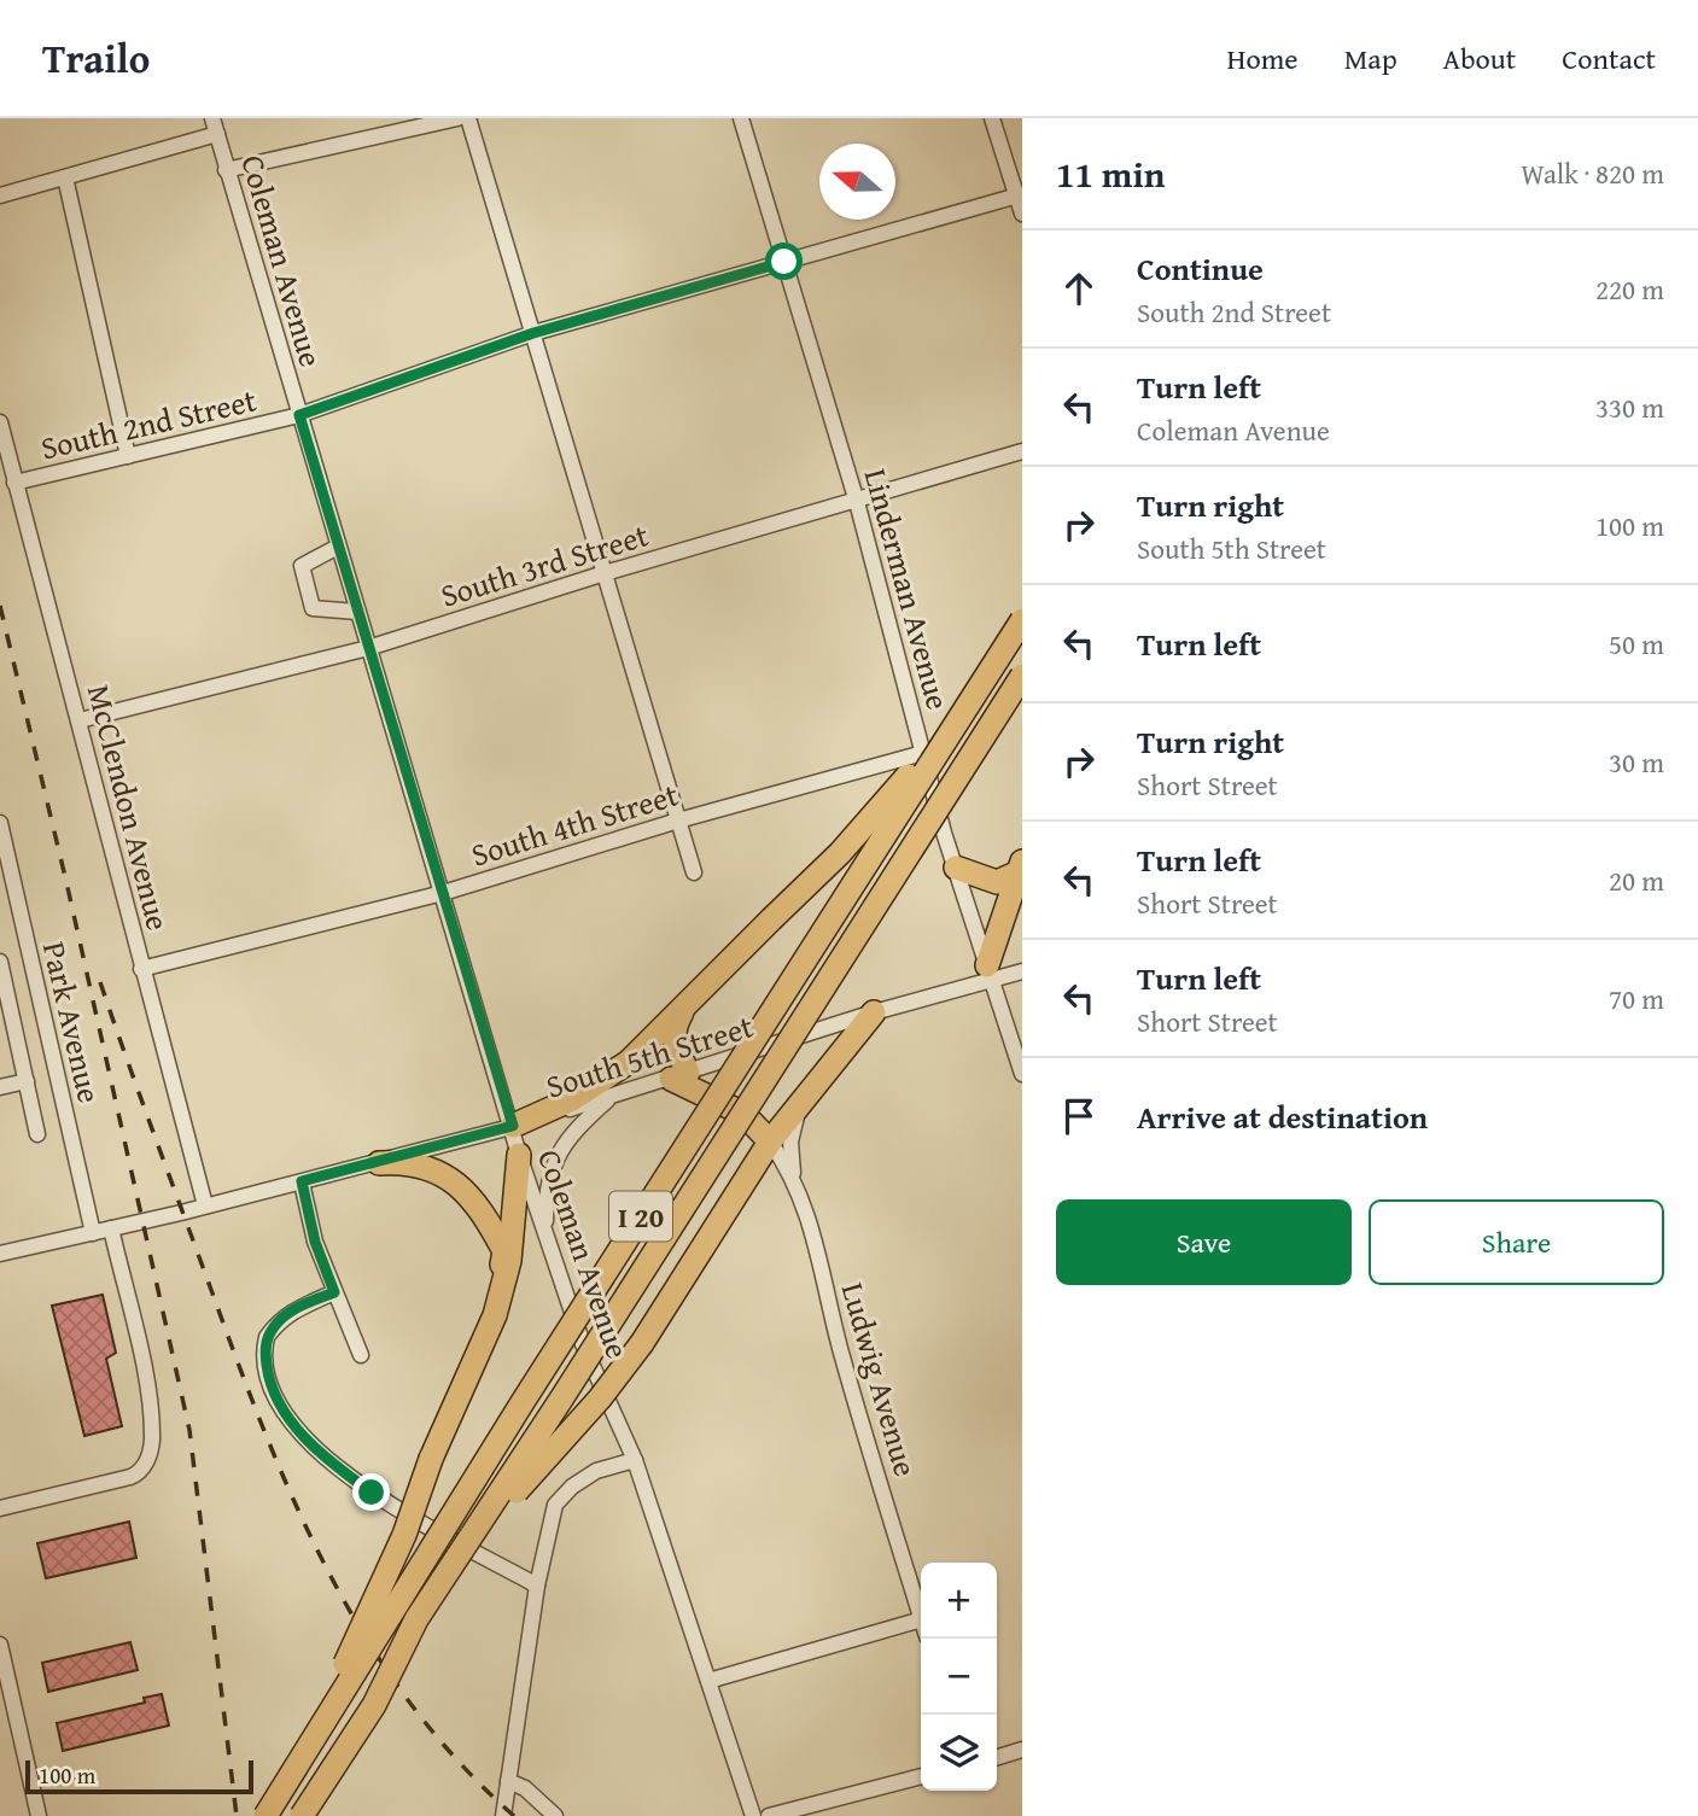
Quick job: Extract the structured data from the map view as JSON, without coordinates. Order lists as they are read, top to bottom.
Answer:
{
  "streets": {
    "highway": ["I 20"],
    "street": [
      "Coleman Avenue",
      "South 2nd Street",
      "South 3rd Street",
      "Linderman Avenue",
      "McClendon Avenue",
      "South 4th Street",
      "Park Avenue",
      "South 5th Street",
      "Ludwig Avenue"
    ]
  },
  "crossings": [
    ["Coleman Avenue", "South 2nd Street"],
    ["Coleman Avenue", "South 3rd Street"],
    ["Coleman Avenue", "South 4th Street"],
    ["Coleman Avenue", "South 5th Street"],
    ["South 2nd Street", "Linderman Avenue"],
    ["South 2nd Street", "McClendon Avenue"],
    ["South 3rd Street", "Linderman Avenue"],
    ["South 3rd Street", "McClendon Avenue"],
    ["Linderman Avenue", "South 4th Street"],
    ["Linderman Avenue", "South 5th Street"],
    ["McClendon Avenue", "South 4th Street"],
    ["McClendon Avenue", "South 5th Street"],
    ["Park Avenue", "South 5th Street"]
  ],
  "scale_bar": "100 m",
  "north": "left",
  "page": {
    "header": "Trailo",
    "nav": [
      "Home",
      "Map",
      "About",
      "Contact"
    ],
    "heading": ["11 min", "Walk · 820 m"],
    "list": [
      ["Continue", "South 2nd Street", "220 m"],
      ["Turn left", "Coleman Avenue", "330 m"],
      ["Turn right", "South 5th Street", "100 m"],
      ["Turn left", "50 m"],
      ["Turn right", "Short Street", "30 m"],
      ["Turn left", "Short Street", "20 m"],
      ["Turn left", "Short Street", "70 m"],
      "Arrive at destination"
    ],
    "buttons": ["Save", "Share"],
    "map_buttons": ["+", "−"],
    "scale": "100 m"
  }
}
